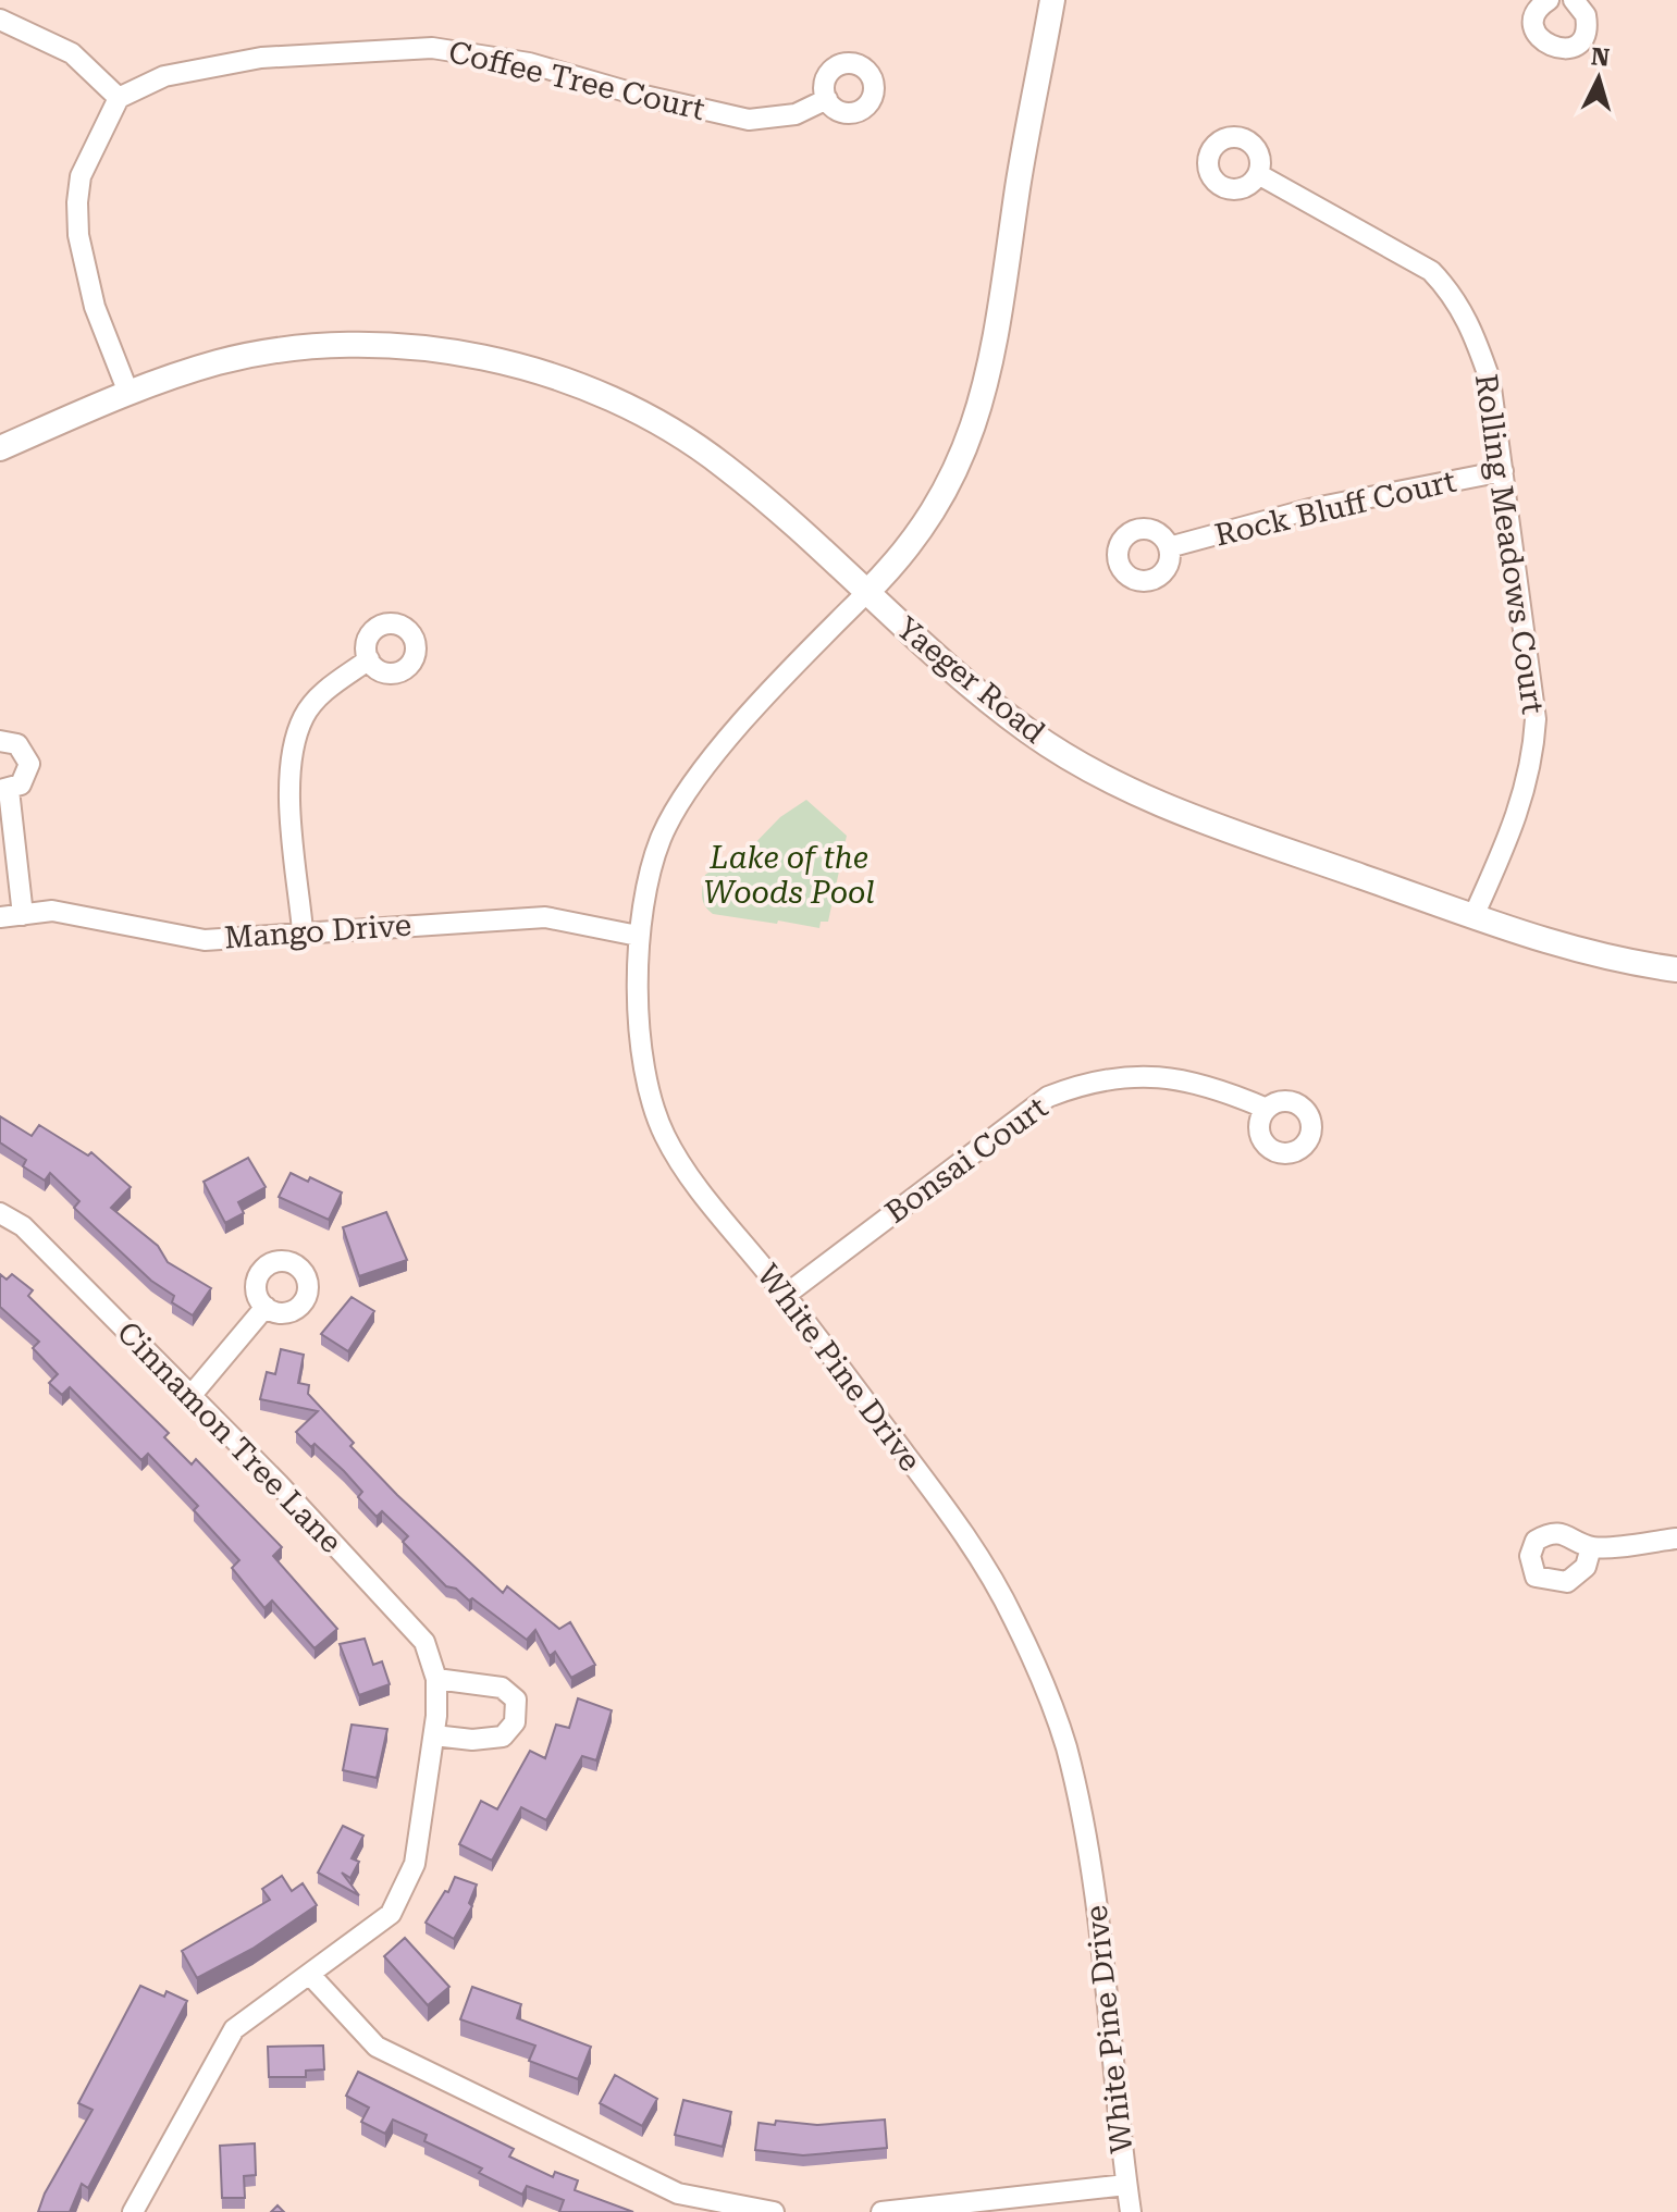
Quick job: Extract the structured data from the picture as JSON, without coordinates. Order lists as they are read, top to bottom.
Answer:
{
  "streets": {
    "street": [
      "Coffee Tree Court",
      "Rock Bluff Court",
      "Rolling Meadows Court",
      "Yaeger Road",
      "Mango Drive",
      "Bonsai Court",
      "White Pine Drive",
      "Cinnamon Tree Lane"
    ]
  },
  "crossings": [
    ["Rock Bluff Court", "Rolling Meadows Court"],
    ["Rolling Meadows Court", "Yaeger Road"],
    ["Yaeger Road", "White Pine Drive"],
    ["Mango Drive", "White Pine Drive"],
    ["Bonsai Court", "White Pine Drive"]
  ],
  "parks": ["Lake of the Woods Pool"],
  "north": "top"
}
